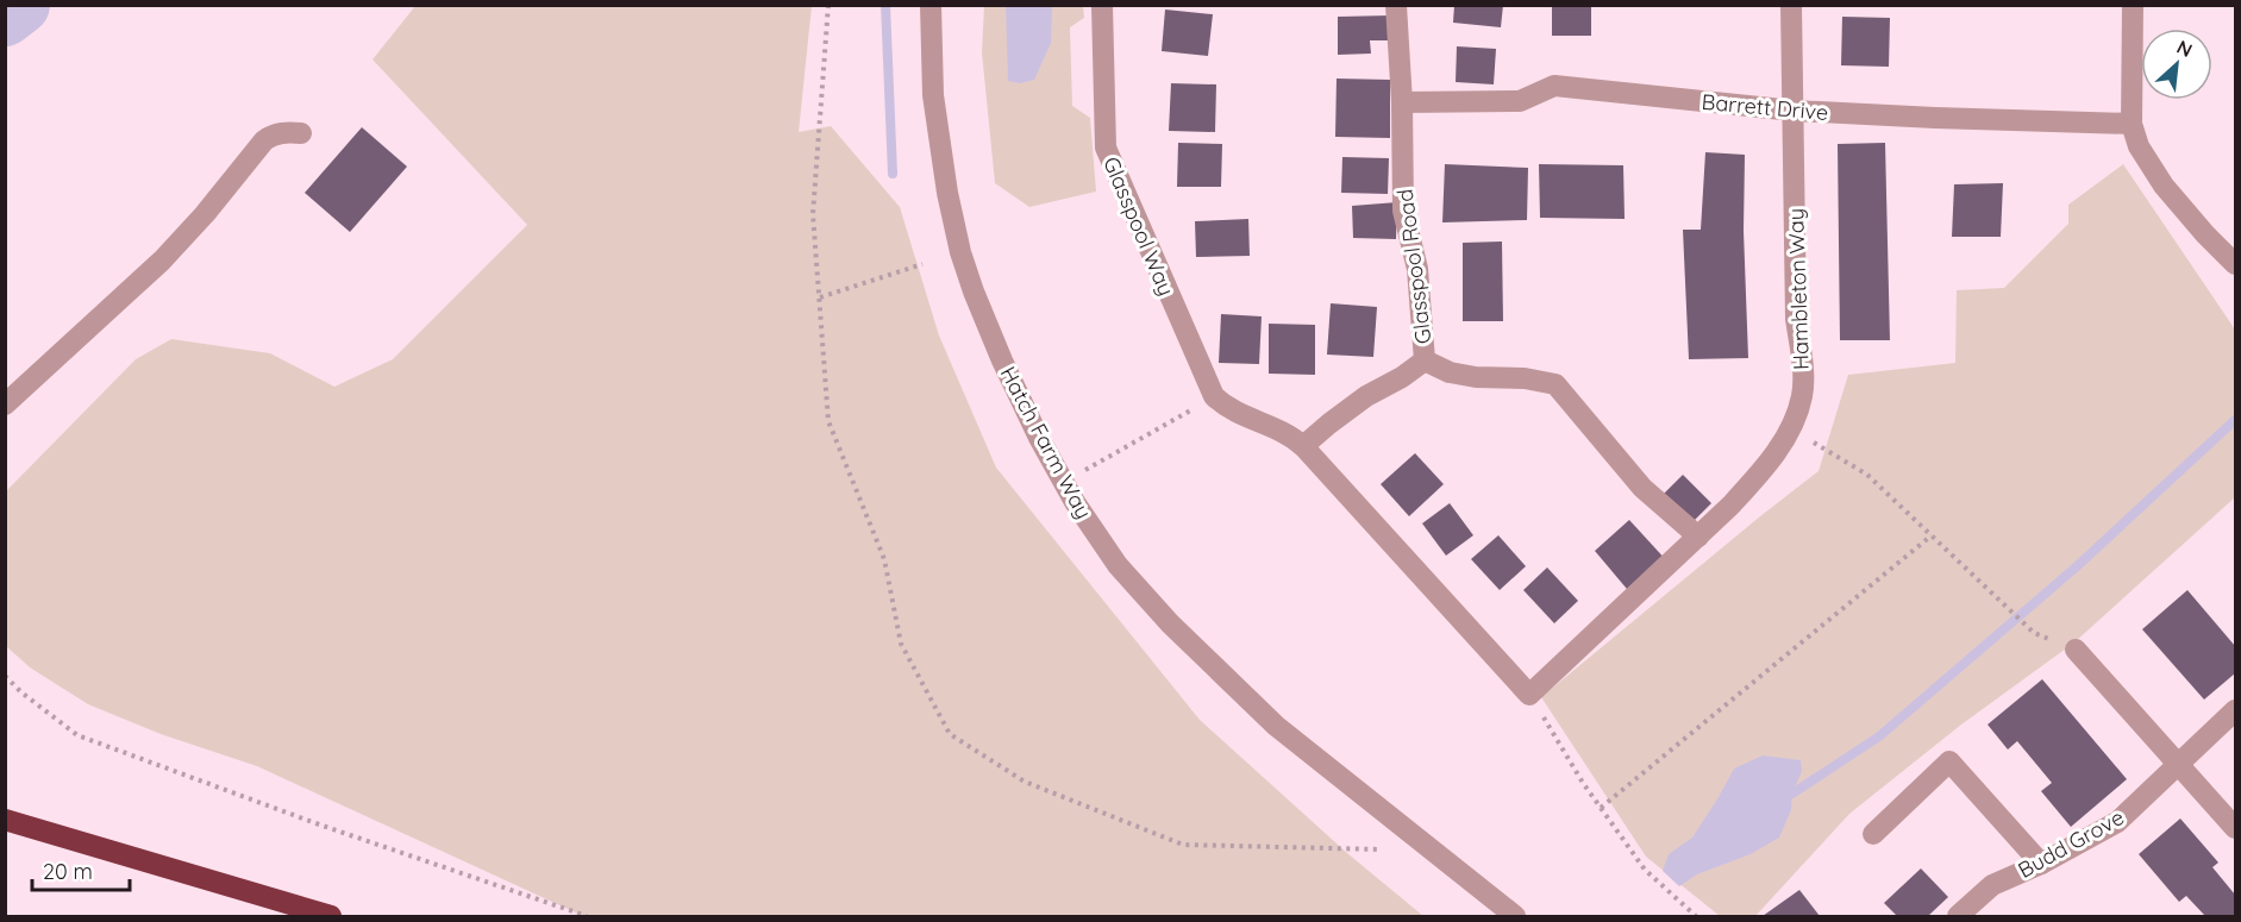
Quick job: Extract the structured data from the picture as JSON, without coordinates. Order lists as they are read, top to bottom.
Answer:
{
  "streets": {
    "street": [
      "Barrett Drive",
      "Glasspool Way",
      "Glasspool Road",
      "Hambleton Way",
      "Hatch Farm Way",
      "Budd Grove"
    ]
  },
  "crossings": [
    ["Barrett Drive", "Glasspool Road"],
    ["Barrett Drive", "Hambleton Way"]
  ],
  "scale_bar": "20 m",
  "north": "top right"
}
